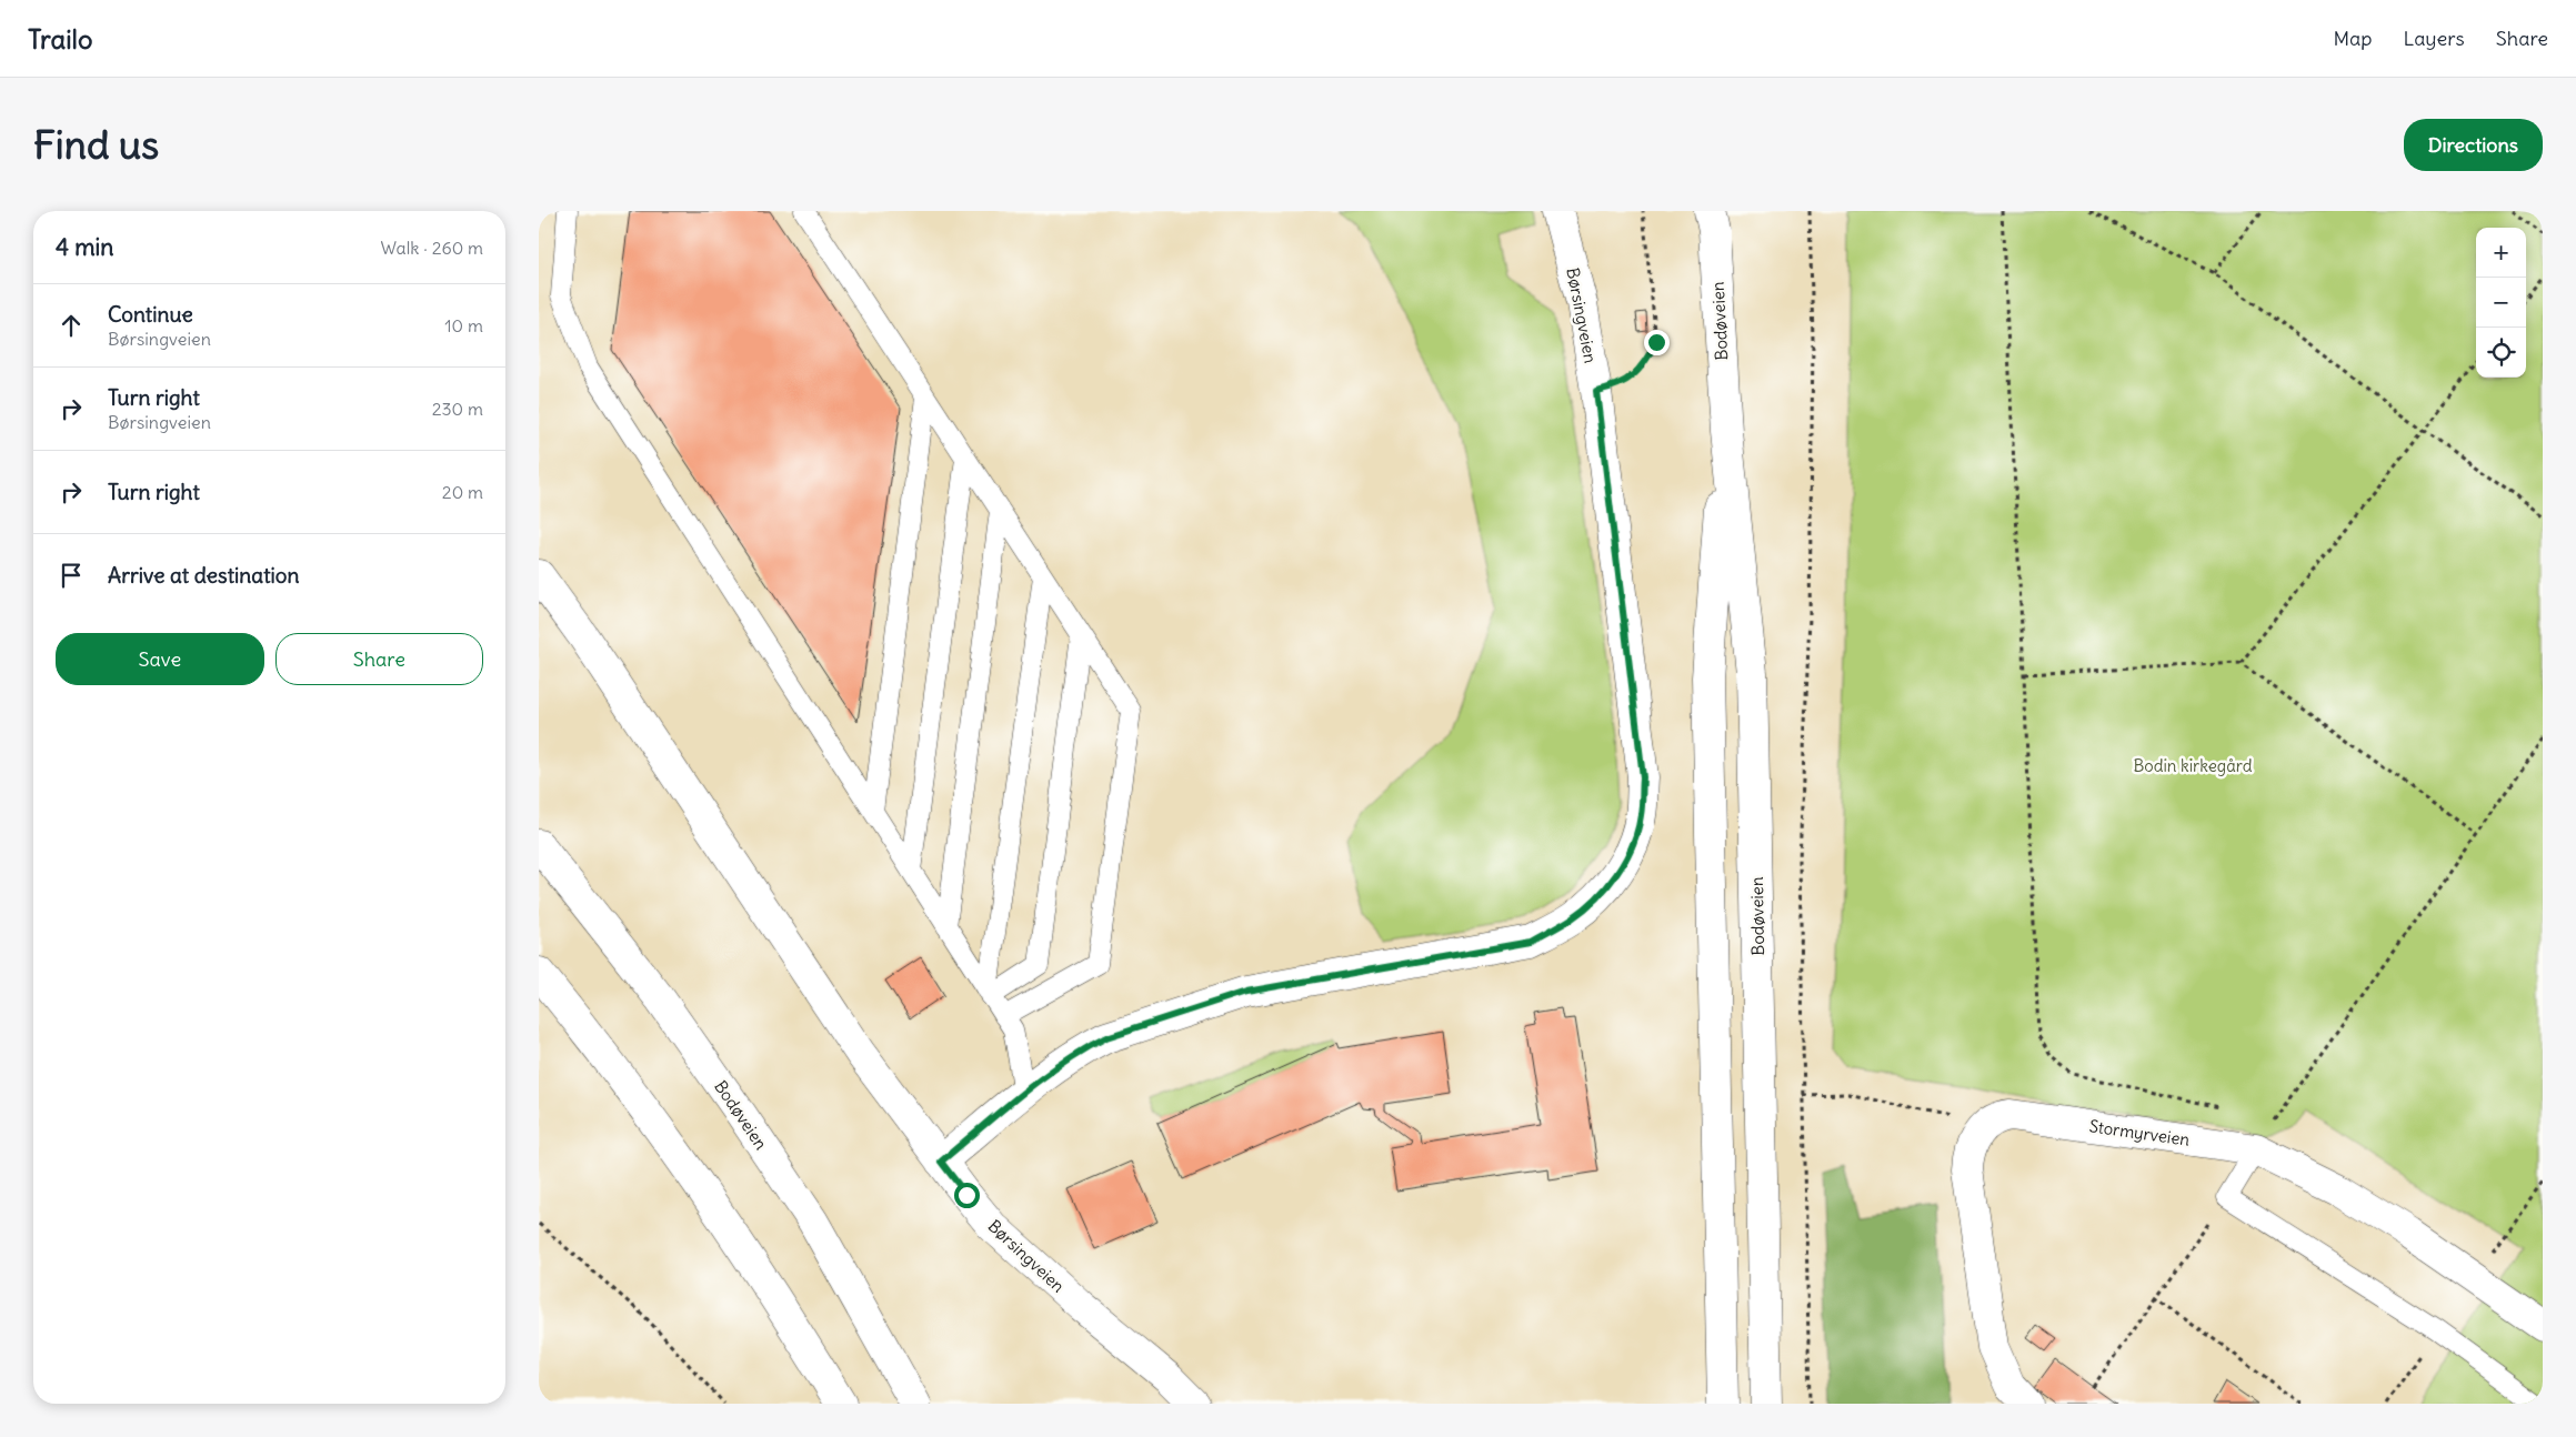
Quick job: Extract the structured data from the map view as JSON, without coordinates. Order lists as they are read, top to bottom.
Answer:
{
  "streets": {
    "main road": ["Børsingveien", "Bodøveien", "Stormyrveien"]
  },
  "parks": ["Bodin kirkegård"],
  "page": {
    "header": "Trailo",
    "nav": ["Map", "Layers", "Share"],
    "buttons": [
      "Directions",
      ["Save", "Share"]
    ],
    "title": "Find us",
    "heading": ["4 min", "Walk · 260 m"],
    "map_buttons": ["+", "−"],
    "list": [
      ["Continue", "Børsingveien", "10 m"],
      ["Turn right", "Børsingveien", "230 m"],
      ["Turn right", "20 m"],
      "Arrive at destination"
    ]
  }
}
